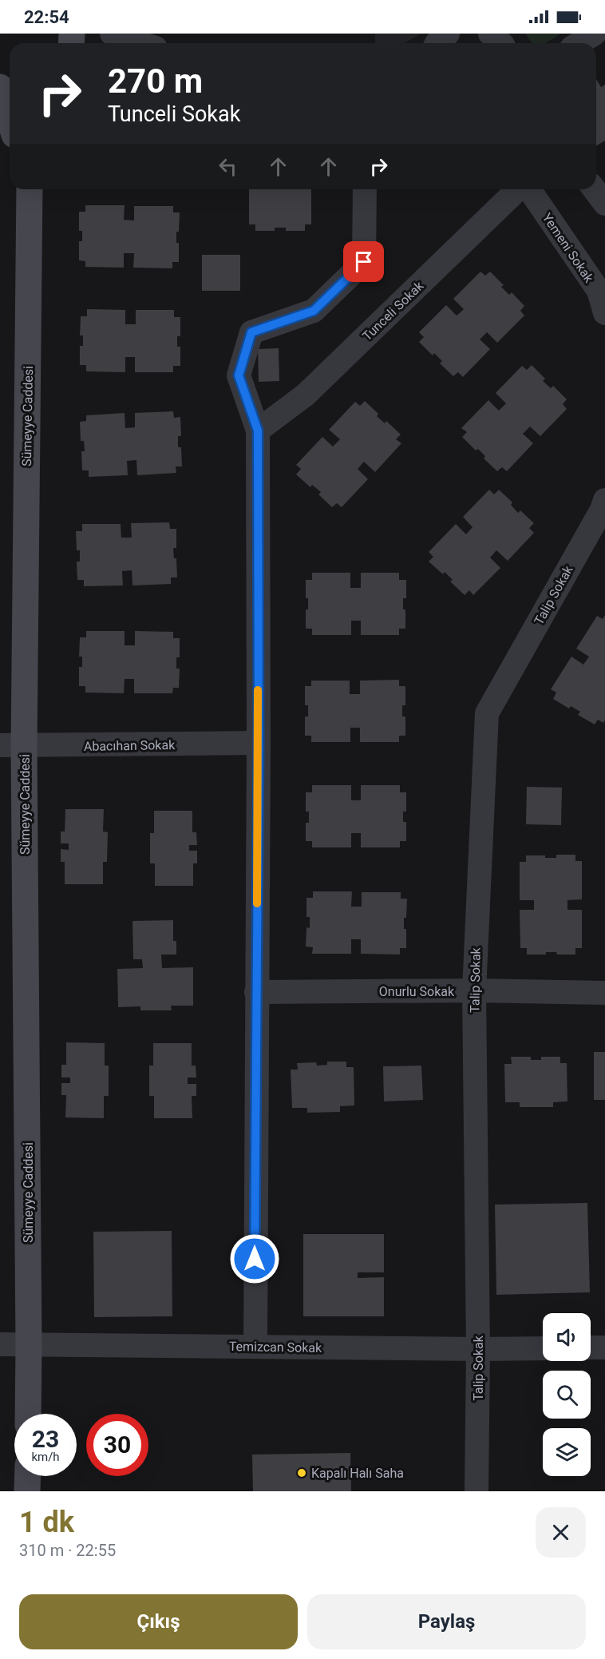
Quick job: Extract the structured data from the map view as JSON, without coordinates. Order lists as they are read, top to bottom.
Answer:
{
  "streets": {
    "street": [
      "Yemeni Sokak",
      "Tunceli Sokak",
      "Sümeyye Caddesi",
      "Talip Sokak",
      "Abacıhan Sokak",
      "Onurlu Sokak",
      "Temizcan Sokak"
    ]
  },
  "crossings": [
    ["Sümeyye Caddesi", "Abacıhan Sokak"],
    ["Sümeyye Caddesi", "Temizcan Sokak"],
    ["Talip Sokak", "Onurlu Sokak"],
    ["Talip Sokak", "Temizcan Sokak"]
  ],
  "places": ["Kapalı Halı Saha"],
  "page": {
    "status": "22:54",
    "turn": ["270 m", "Tunceli Sokak"],
    "speed": "23 km/h",
    "limit": "30",
    "heading": ["1 dk", "310 m · 22:55"],
    "buttons": ["Çıkış", "Paylaş"]
  }
}
